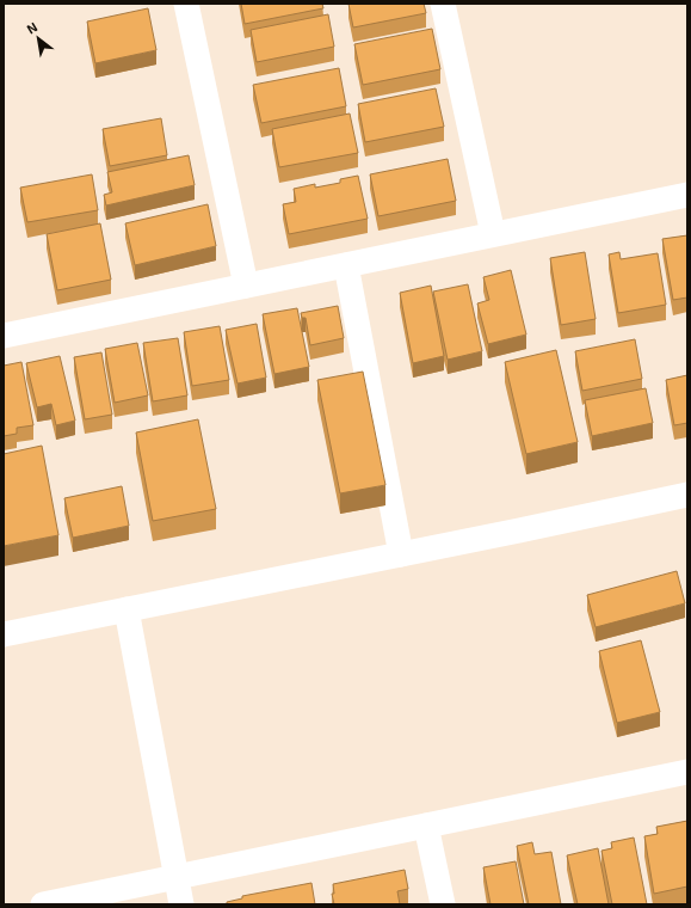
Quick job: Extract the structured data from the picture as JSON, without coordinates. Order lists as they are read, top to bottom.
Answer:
{
  "north": "top left"
}
